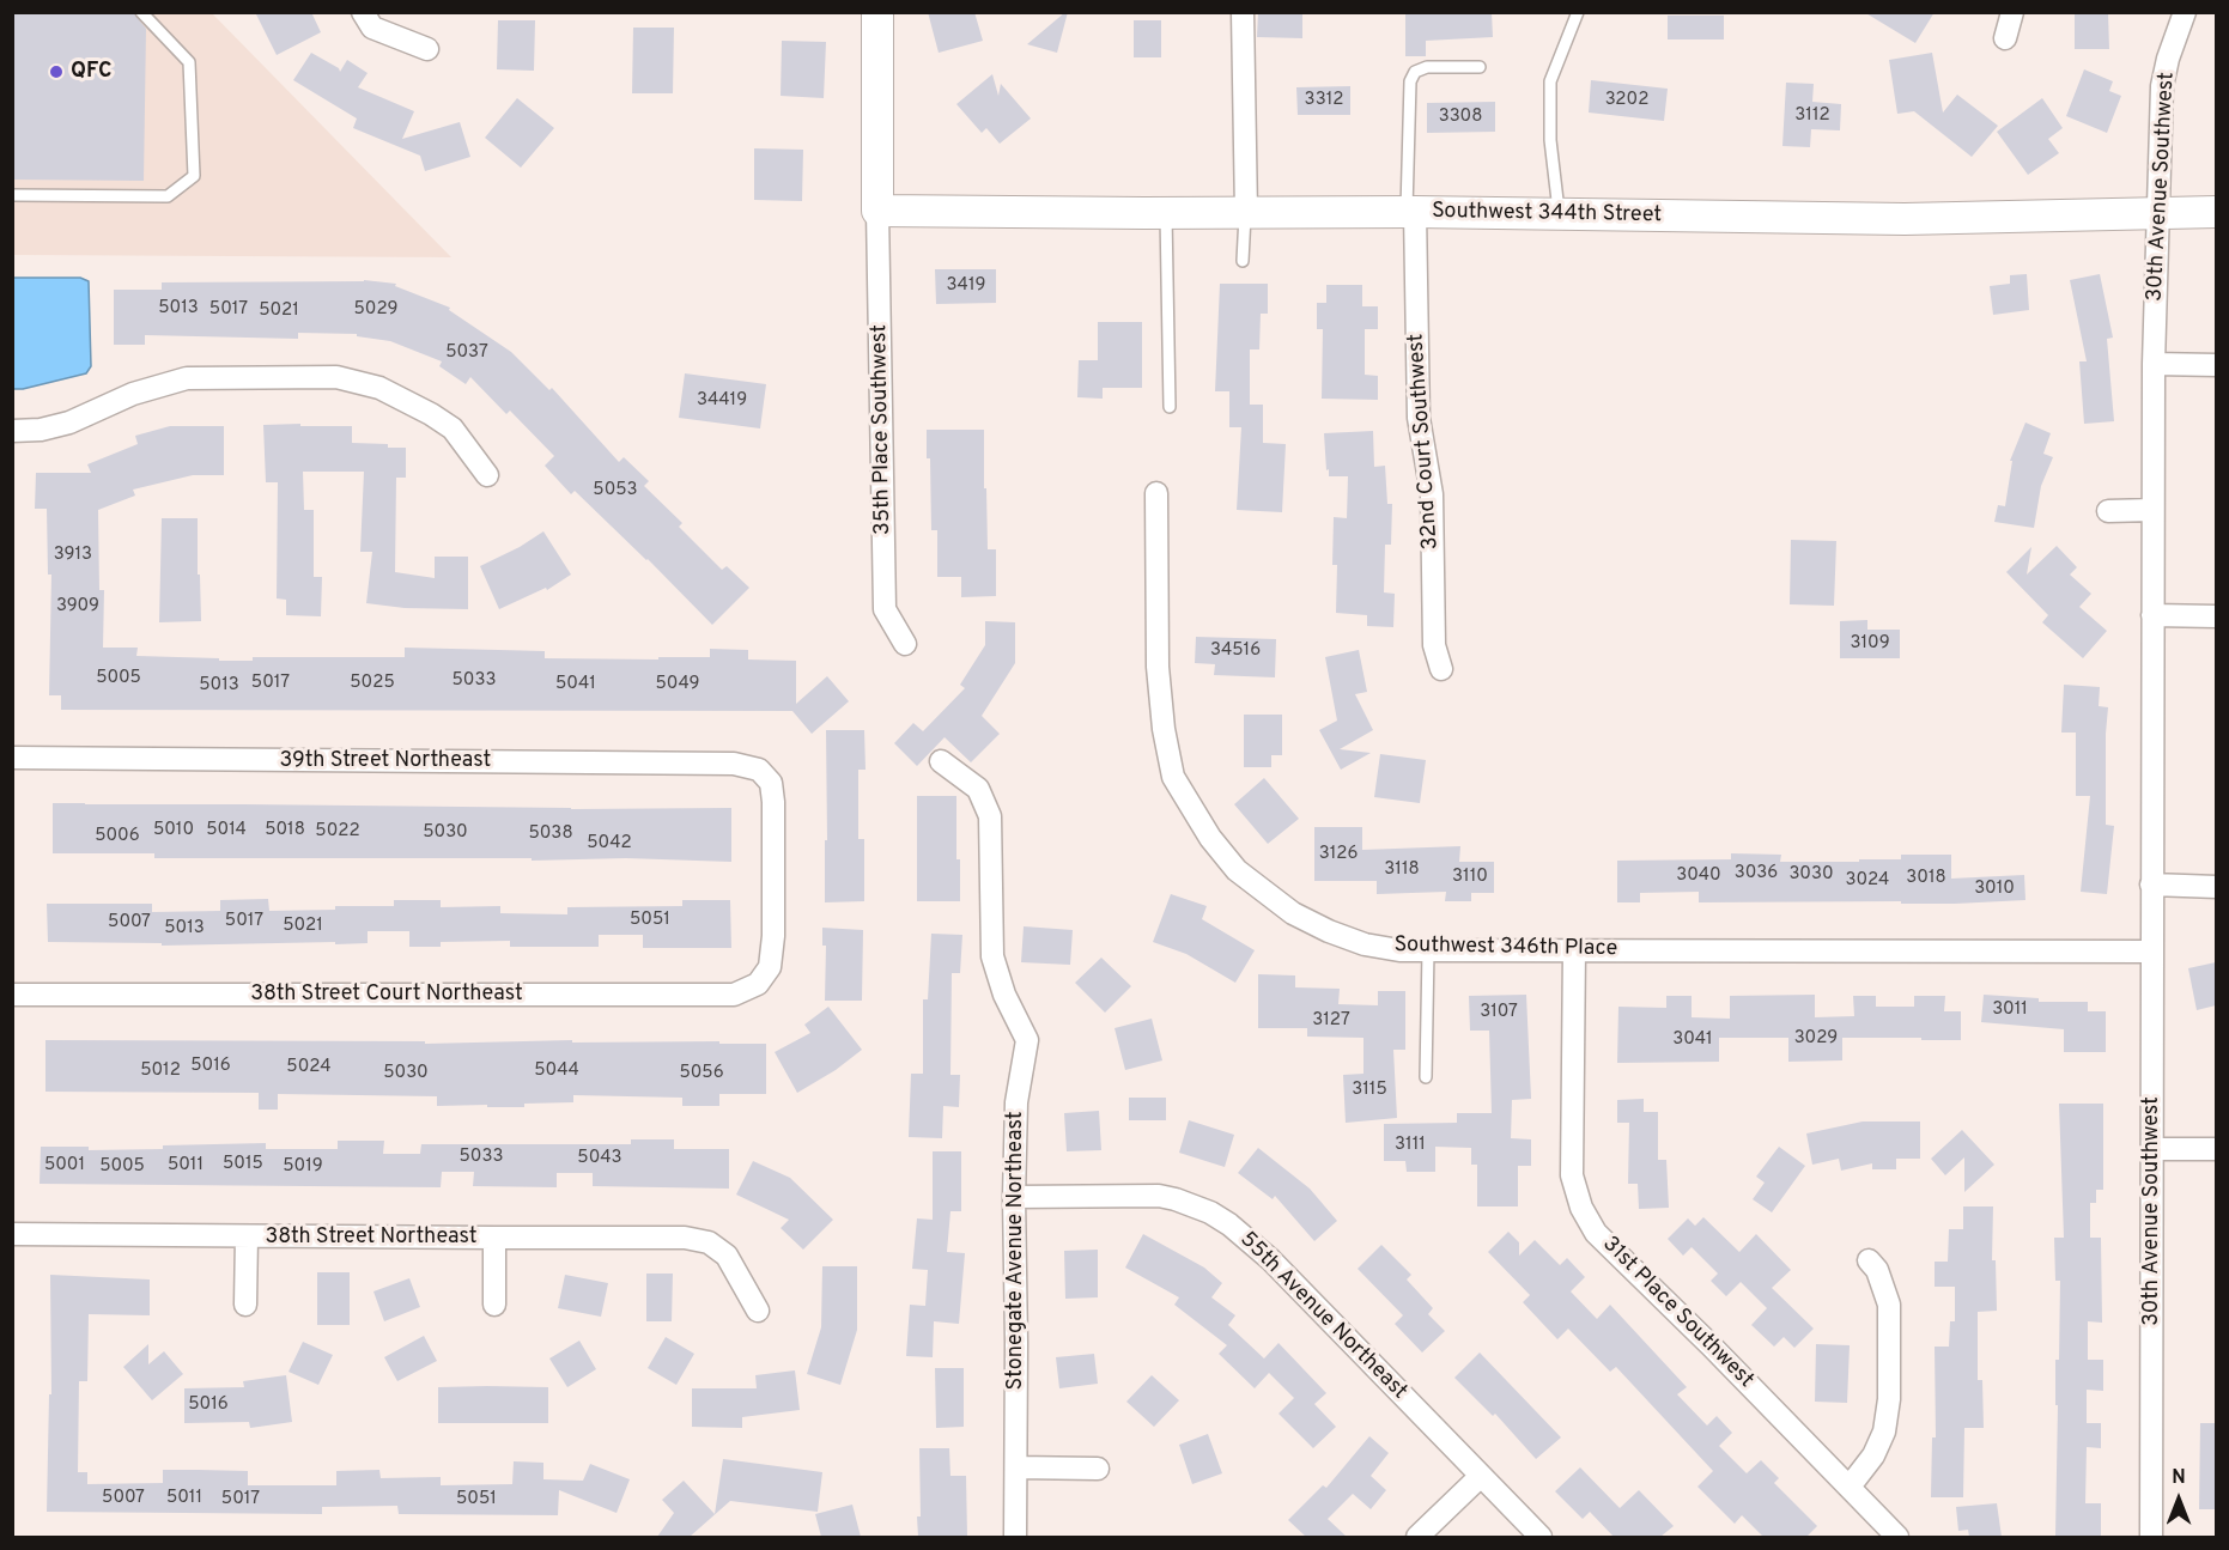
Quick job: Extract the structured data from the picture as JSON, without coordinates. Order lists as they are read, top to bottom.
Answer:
{
  "streets": {
    "street": [
      "30th Avenue Southwest",
      "Southwest 344th Street",
      "35th Place Southwest",
      "32nd Court Southwest",
      "39th Street Northeast",
      "Southwest 346th Place",
      "38th Street Court Northeast",
      "38th Street Northeast",
      "Stonegate Avenue Northeast",
      "31st Place Southwest",
      "55th Avenue Northeast"
    ]
  },
  "crossings": [
    ["30th Avenue Southwest", "Southwest 344th Street"],
    ["30th Avenue Southwest", "Southwest 346th Place"],
    ["Southwest 344th Street", "35th Place Southwest"],
    ["Southwest 344th Street", "32nd Court Southwest"],
    ["39th Street Northeast", "38th Street Court Northeast"],
    ["Southwest 346th Place", "31st Place Southwest"],
    ["Stonegate Avenue Northeast", "55th Avenue Northeast"]
  ],
  "places": ["QFC"],
  "house_numbers": [
    "3312",
    "3202",
    "3112",
    "3308",
    "3419",
    "5013",
    "5017",
    "5029",
    "5021",
    "5037",
    "34419",
    "5053",
    "3913",
    "3909",
    "3109",
    "34516",
    "5005",
    "5033",
    "5017",
    "5025",
    "5041",
    "5049",
    "5013",
    "5010",
    "5014",
    "5018",
    "5022",
    "5030",
    "5038",
    "5006",
    "5042",
    "3126",
    "3118",
    "3036",
    "3030",
    "3040",
    "3110",
    "3018",
    "3024",
    "3010",
    "5051",
    "5017",
    "5007",
    "5021",
    "5013",
    "3011",
    "3107",
    "3127",
    "3029",
    "3041",
    "5016",
    "5024",
    "5012",
    "5044",
    "5030",
    "5056",
    "3115",
    "3111",
    "5033",
    "5043",
    "5015",
    "5001",
    "5011",
    "5005",
    "5019",
    "5016",
    "5007",
    "5011",
    "5017",
    "5051"
  ],
  "north": "top"
}
